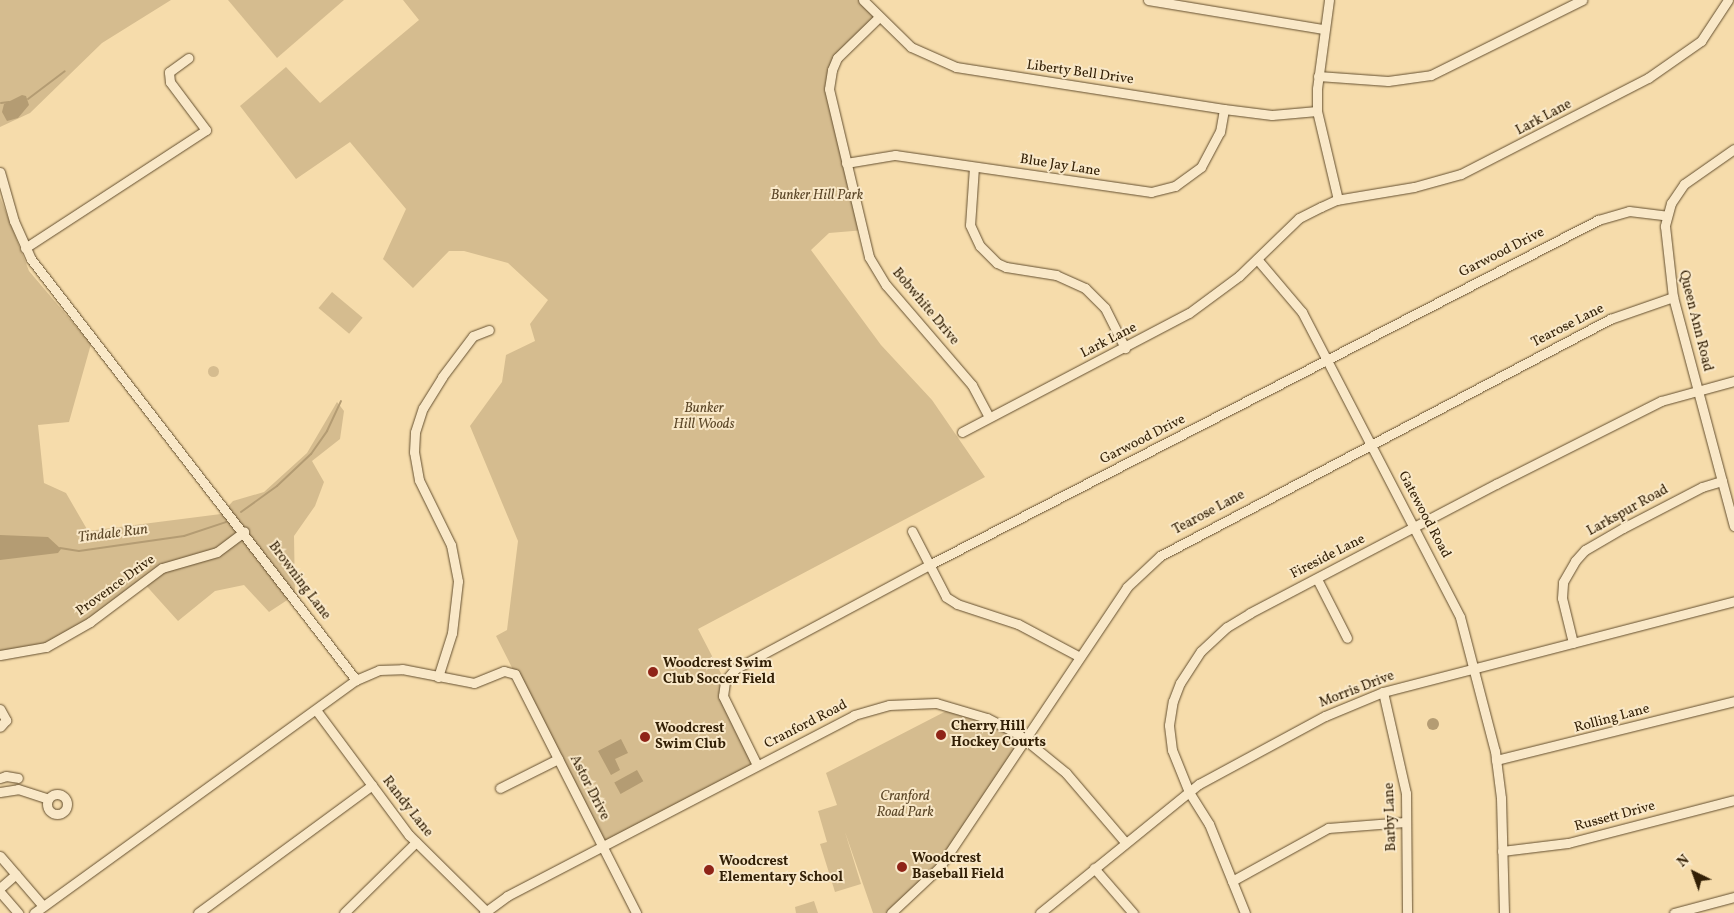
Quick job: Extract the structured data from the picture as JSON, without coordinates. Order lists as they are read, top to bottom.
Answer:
{
  "streets": {
    "street": [
      "Liberty Bell Drive",
      "Lark Lane",
      "Blue Jay Lane",
      "Garwood Drive",
      "Bobwhite Drive",
      "Queen Ann Road",
      "Tearose Lane",
      "Larkspur Road",
      "Gatewood Road",
      "Fireside Lane",
      "Browning Lane",
      "Provence Drive",
      "Morris Drive",
      "Rolling Lane",
      "Cranford Road",
      "Astor Drive",
      "Randy Lane",
      "Barby Lane",
      "Russett Drive"
    ]
  },
  "crossings": [
    ["Liberty Bell Drive", "Blue Jay Lane"],
    ["Liberty Bell Drive", "Bobwhite Drive"],
    ["Lark Lane", "Bobwhite Drive"],
    ["Lark Lane", "Gatewood Road"],
    ["Blue Jay Lane", "Bobwhite Drive"],
    ["Garwood Drive", "Queen Ann Road"],
    ["Garwood Drive", "Gatewood Road"],
    ["Garwood Drive", "Cranford Road"],
    ["Queen Ann Road", "Tearose Lane"],
    ["Queen Ann Road", "Larkspur Road"],
    ["Queen Ann Road", "Fireside Lane"],
    ["Tearose Lane", "Gatewood Road"],
    ["Tearose Lane", "Cranford Road"],
    ["Larkspur Road", "Morris Drive"],
    ["Gatewood Road", "Fireside Lane"],
    ["Gatewood Road", "Morris Drive"],
    ["Gatewood Road", "Rolling Lane"],
    ["Gatewood Road", "Russett Drive"],
    ["Fireside Lane", "Morris Drive"],
    ["Browning Lane", "Provence Drive"],
    ["Morris Drive", "Cranford Road"],
    ["Morris Drive", "Barby Lane"],
    ["Cranford Road", "Astor Drive"],
    ["Cranford Road", "Randy Lane"]
  ],
  "water": ["Tindale Run"],
  "parks": ["Bunker Hill Park", "Bunker Hill Woods", "Cranford Road Park"],
  "places": [
    "Woodcrest Swim Club Soccer Field",
    "Cherry Hill Hockey Courts",
    "Woodcrest Swim Club",
    "Woodcrest Baseball Field",
    "Woodcrest Elementary School"
  ],
  "north": "top left"
}
